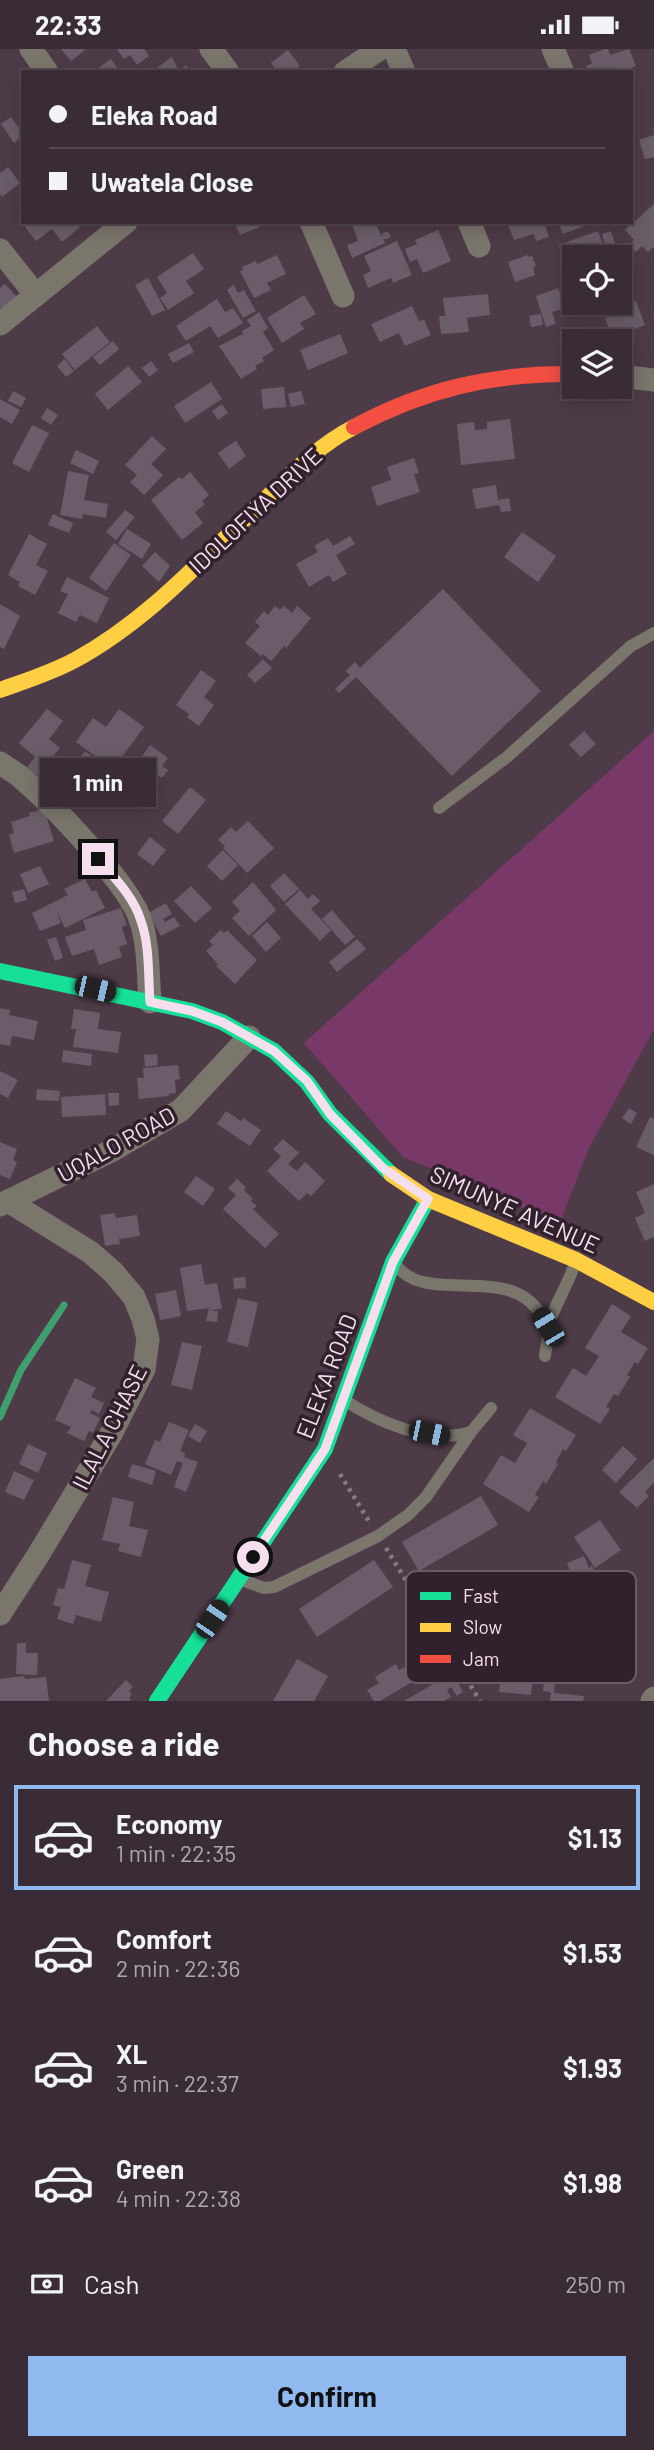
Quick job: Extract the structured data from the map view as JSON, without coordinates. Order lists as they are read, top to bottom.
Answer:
{
  "streets": {
    "street": [
      "IDOLOFIYA DRIVE",
      "UQALO ROAD",
      "SIMUNYE AVENUE",
      "ELEKA ROAD",
      "ILALA CHASE"
    ]
  },
  "crossings": [
    ["UQALO ROAD", "SIMUNYE AVENUE"],
    ["UQALO ROAD", "ILALA CHASE"],
    ["SIMUNYE AVENUE", "ELEKA ROAD"]
  ],
  "legend": ["Fast", "Slow", "Jam"],
  "page": {
    "status": "22:33",
    "banner": ["Eleka Road", "Uwatela Close"],
    "bubble": "1 min",
    "heading": "Choose a ride",
    "list": [
      {
        "name": "Economy",
        "note": "1 min · 22:35",
        "value": "$1.13"
      },
      {
        "name": "Comfort",
        "note": "2 min · 22:36",
        "value": "$1.53"
      },
      {
        "name": "XL",
        "note": "3 min · 22:37",
        "value": "$1.93"
      },
      {
        "name": "Green",
        "note": "4 min · 22:38",
        "value": "$1.98"
      }
    ],
    "pay": ["Cash", "250 m"],
    "buttons": "Confirm"
  }
}
